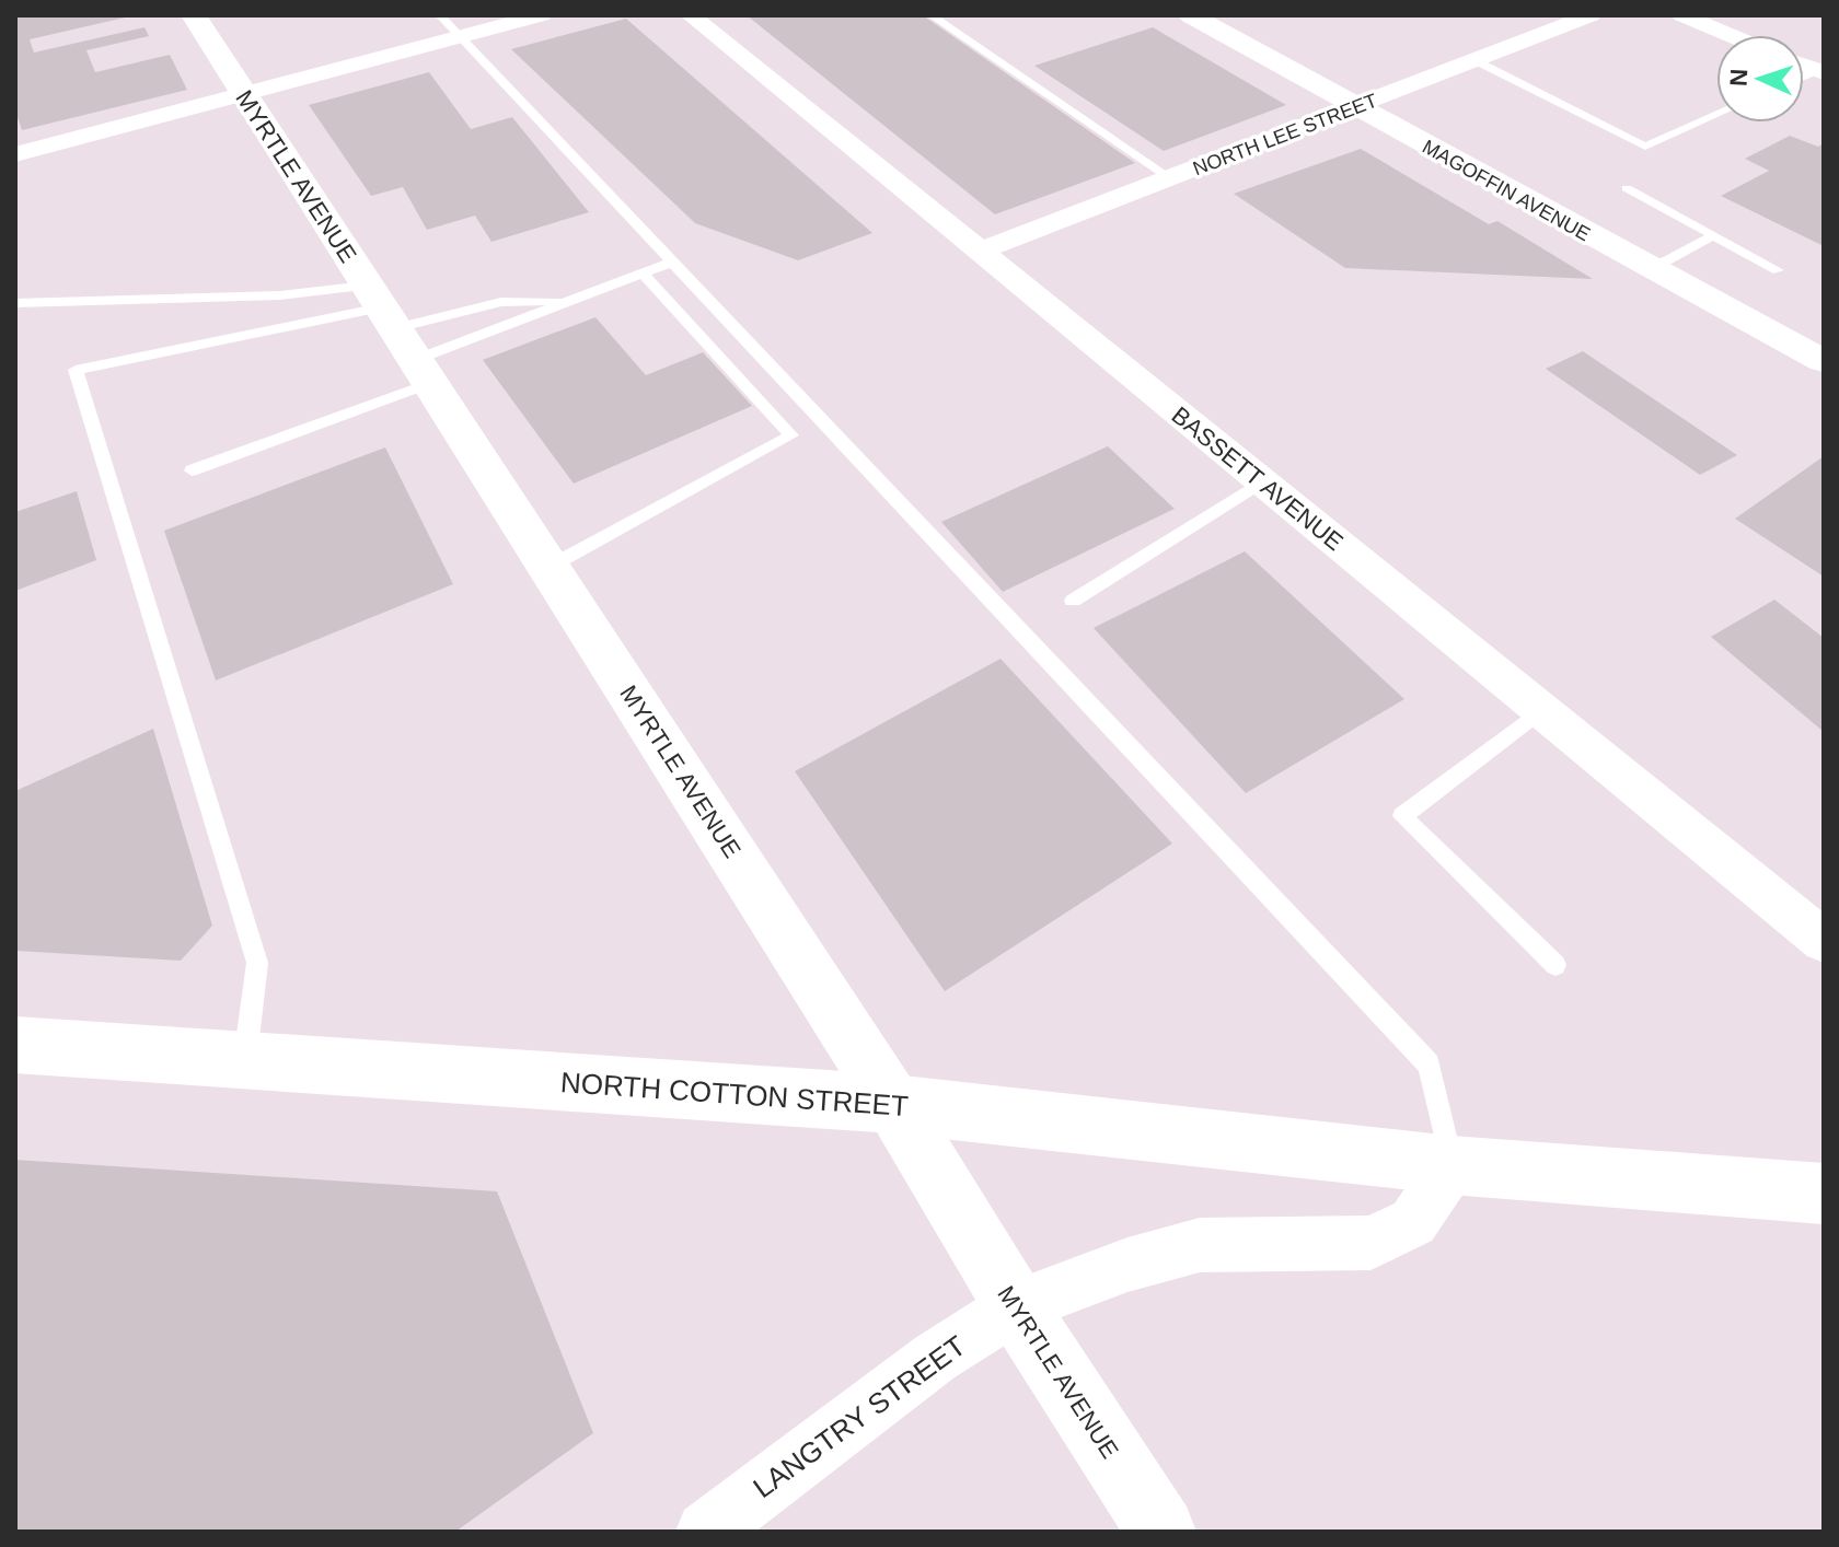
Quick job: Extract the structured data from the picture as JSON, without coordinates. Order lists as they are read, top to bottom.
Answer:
{
  "streets": {
    "street": [
      "NORTH LEE STREET",
      "MYRTLE AVENUE",
      "MAGOFFIN AVENUE",
      "BASSETT AVENUE",
      "NORTH COTTON STREET",
      "LANGTRY STREET"
    ]
  },
  "crossings": [
    ["NORTH LEE STREET", "MAGOFFIN AVENUE"],
    ["NORTH LEE STREET", "BASSETT AVENUE"],
    ["MYRTLE AVENUE", "NORTH COTTON STREET"],
    ["MYRTLE AVENUE", "LANGTRY STREET"]
  ],
  "north": "left"
}
